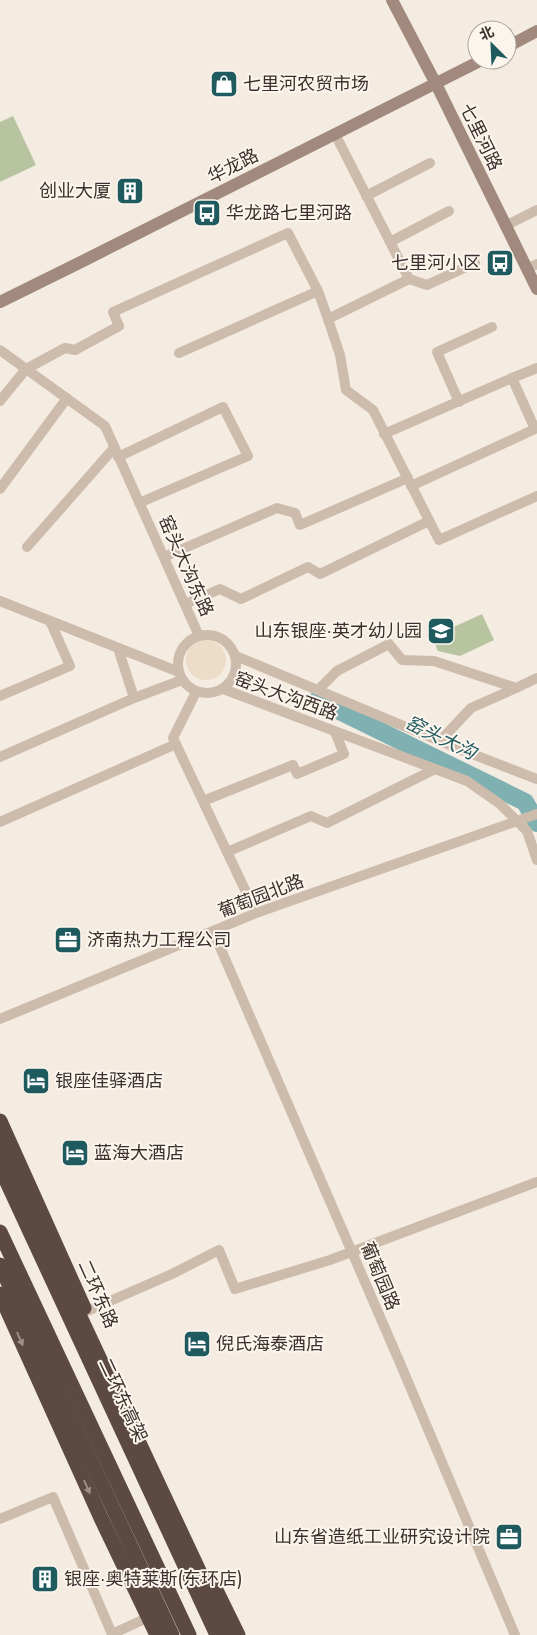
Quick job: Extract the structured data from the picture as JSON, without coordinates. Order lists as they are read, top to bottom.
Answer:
{
  "streets": {
    "highway": ["二环东路", "二环东高架"],
    "main road": ["七里河路", "华龙路"],
    "street": [
      "窑头大沟东路",
      "窑头大沟西路",
      "葡萄园北路",
      "葡萄园路"
    ]
  },
  "crossings": [
    ["七里河路", "华龙路"],
    ["窑头大沟东路", "窑头大沟西路"],
    ["窑头大沟西路", "葡萄园北路"],
    ["葡萄园北路", "葡萄园路"]
  ],
  "water": ["窑头大沟"],
  "places": {
    "shop": ["七里河农贸市场"],
    "building": ["创业大厦", "银座·奥特莱斯(东环店)"],
    "bus stop": ["华龙路七里河路", "七里河小区"],
    "school or university": ["山东银座·英才幼儿园"],
    "office": ["济南热力工程公司", "山东省造纸工业研究设计院"],
    "hotel": ["银座佳驿酒店", "蓝海大酒店", "倪氏海泰酒店"]
  },
  "north": "top left"
}
